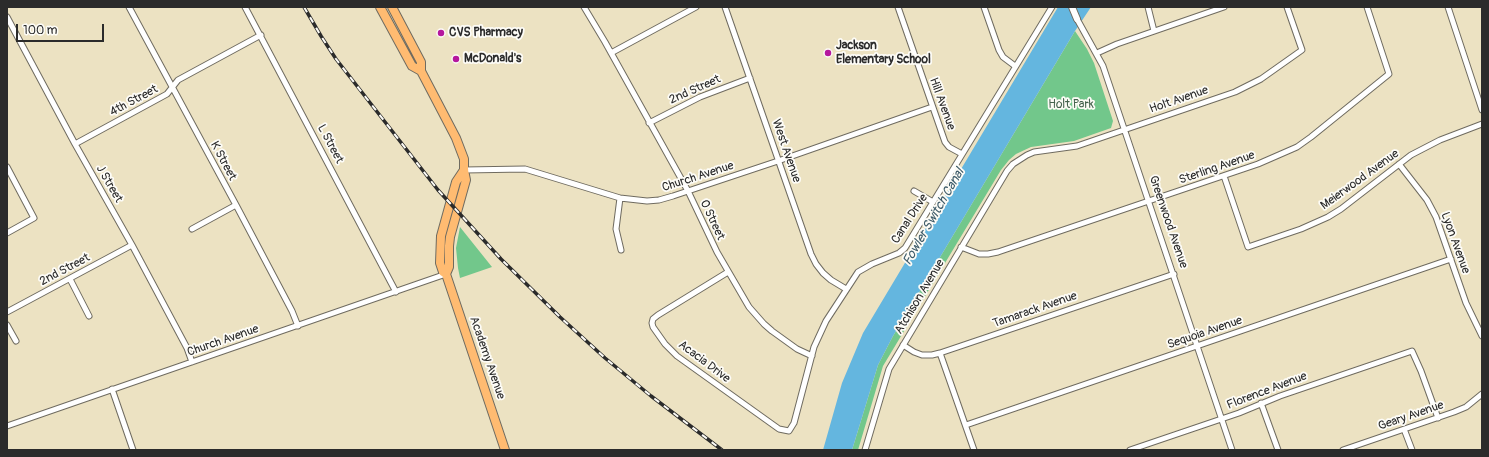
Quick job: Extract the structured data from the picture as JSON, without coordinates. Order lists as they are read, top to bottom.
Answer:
{
  "streets": {
    "main road": ["Academy Avenue"],
    "street": [
      "2nd Street",
      "Holt Avenue",
      "4th Street",
      "Hill Avenue",
      "L Street",
      "West Avenue",
      "K Street",
      "Sterling Avenue",
      "Church Avenue",
      "Meierwood Avenue",
      "J Street",
      "Canal Drive",
      "O Street",
      "Greenwood Avenue",
      "Lyon Avenue",
      "Atchison Avenue",
      "Tamarack Avenue",
      "Sequoia Avenue",
      "Acacia Drive",
      "Florence Avenue",
      "Geary Avenue"
    ]
  },
  "crossings": [
    ["2nd Street", "West Avenue"],
    ["2nd Street", "J Street"],
    ["2nd Street", "O Street"],
    ["Holt Avenue", "Greenwood Avenue"],
    ["Holt Avenue", "Atchison Avenue"],
    ["4th Street", "L Street"],
    ["4th Street", "K Street"],
    ["4th Street", "J Street"],
    ["Hill Avenue", "Church Avenue"],
    ["Hill Avenue", "Canal Drive"],
    ["L Street", "Church Avenue"],
    ["West Avenue", "Church Avenue"],
    ["West Avenue", "Canal Drive"],
    ["K Street", "Church Avenue"],
    ["Sterling Avenue", "Meierwood Avenue"],
    ["Sterling Avenue", "Greenwood Avenue"],
    ["Sterling Avenue", "Atchison Avenue"],
    ["Church Avenue", "J Street"],
    ["Church Avenue", "O Street"],
    ["Church Avenue", "Academy Avenue"],
    ["Meierwood Avenue", "Lyon Avenue"],
    ["Canal Drive", "O Street"],
    ["Canal Drive", "Acacia Drive"],
    ["O Street", "Acacia Drive"],
    ["Greenwood Avenue", "Tamarack Avenue"],
    ["Greenwood Avenue", "Sequoia Avenue"],
    ["Greenwood Avenue", "Florence Avenue"],
    ["Lyon Avenue", "Sequoia Avenue"],
    ["Atchison Avenue", "Tamarack Avenue"],
    ["Florence Avenue", "Geary Avenue"]
  ],
  "water": ["Fowler Switch Canal"],
  "parks": ["Holt Park"],
  "places": ["CVS Pharmacy", "Jackson Elementary School", "McDonald's"],
  "scale_bar": "100 m"
}
